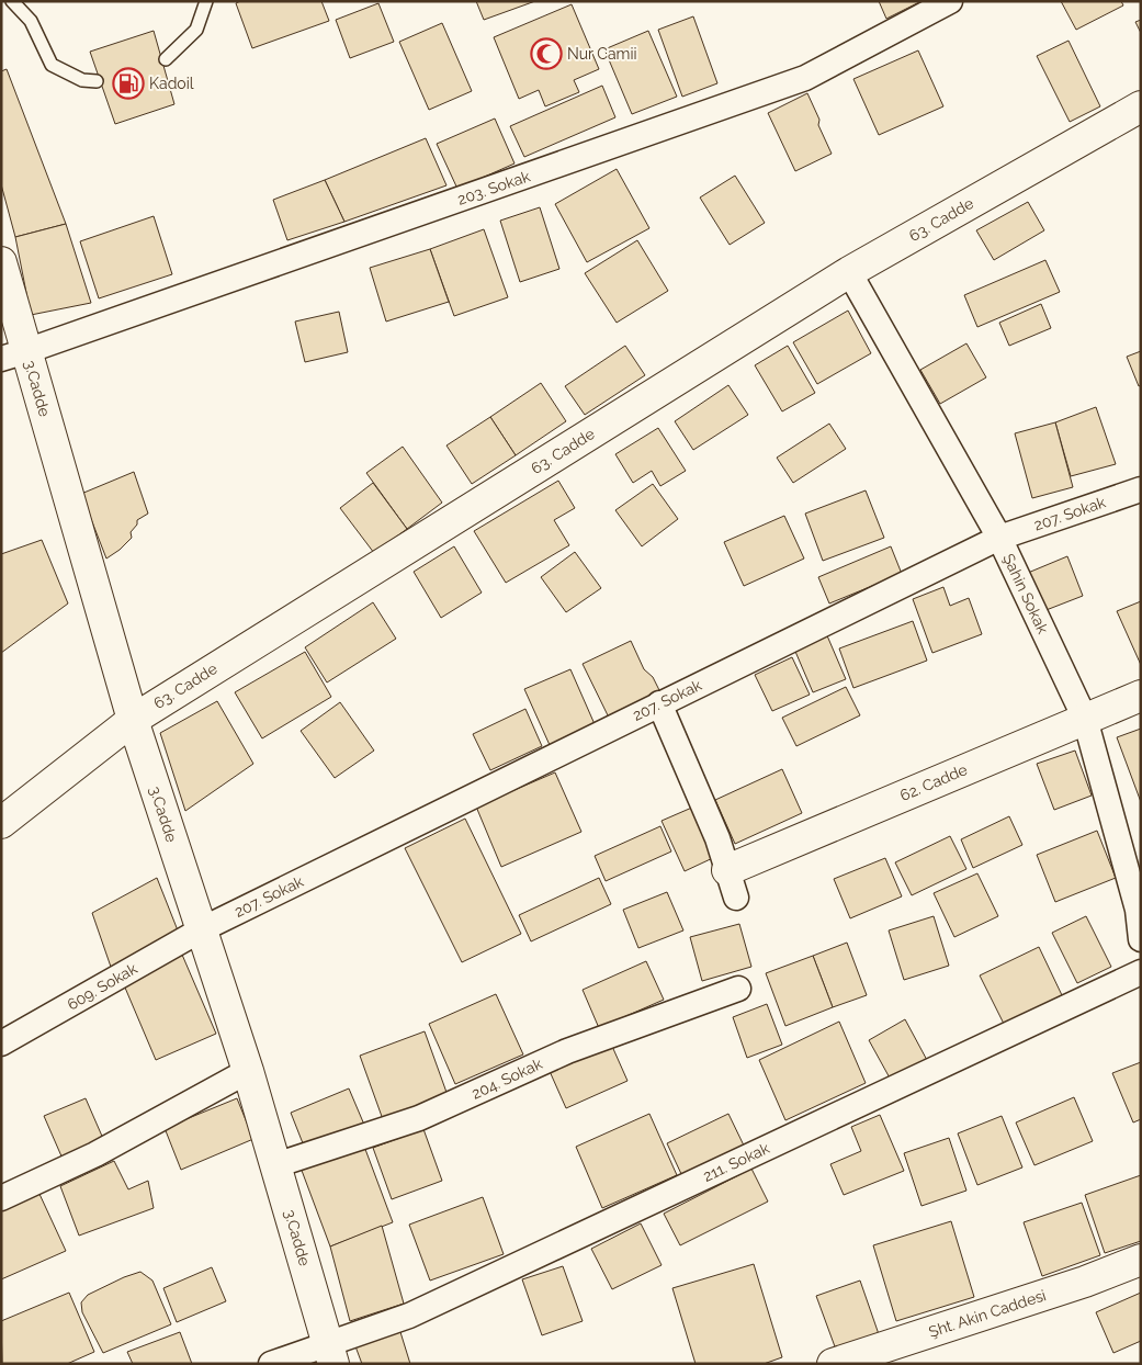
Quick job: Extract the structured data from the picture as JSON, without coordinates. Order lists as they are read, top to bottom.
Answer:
{
  "streets": {
    "street": [
      "203. Sokak",
      "63. Cadde",
      "3.Cadde",
      "207. Sokak",
      "Şahin Sokak",
      "62. Cadde",
      "609. Sokak",
      "204. Sokak",
      "211. Sokak",
      "Şht. Akin Caddesi"
    ]
  },
  "crossings": [
    ["203. Sokak", "3.Cadde"],
    ["63. Cadde", "3.Cadde"],
    ["63. Cadde", "Şahin Sokak"],
    ["3.Cadde", "207. Sokak"],
    ["3.Cadde", "609. Sokak"],
    ["3.Cadde", "204. Sokak"],
    ["3.Cadde", "211. Sokak"],
    ["207. Sokak", "Şahin Sokak"],
    ["207. Sokak", "609. Sokak"],
    ["Şahin Sokak", "62. Cadde"]
  ],
  "places": {
    "mosque": ["Nur Camii"],
    "fuel station": ["Kadoil"]
  }
}
